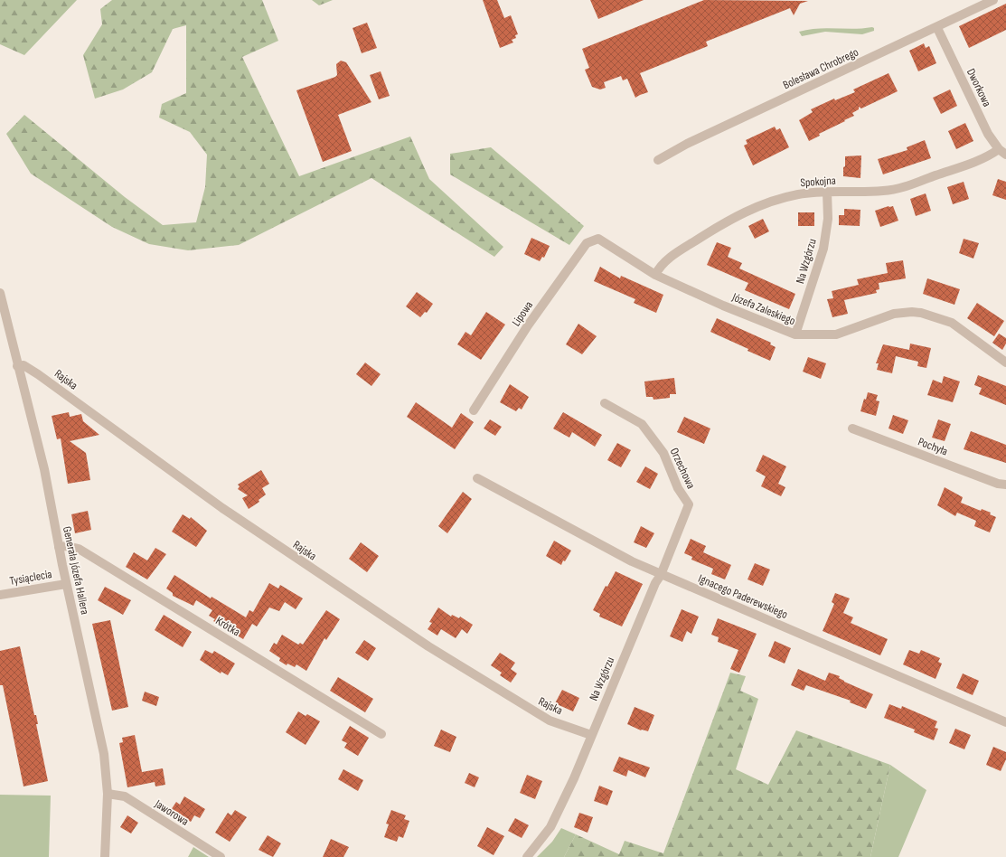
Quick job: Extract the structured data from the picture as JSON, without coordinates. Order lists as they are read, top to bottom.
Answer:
{
  "streets": {
    "street": [
      "Bolesława Chrobrego",
      "Dworkowa",
      "Spokojna",
      "Na Wzgórzu",
      "Józefa Zaleskiego",
      "Lipowa",
      "Rajska",
      "Pochyła",
      "Orzechowa",
      "Generała Józefa Hallera",
      "Tysiąclecia",
      "Ignacego Paderewskiego",
      "Krótka",
      "Jaworowa"
    ]
  },
  "crossings": [
    ["Bolesława Chrobrego", "Dworkowa"],
    ["Dworkowa", "Spokojna"],
    ["Spokojna", "Na Wzgórzu"],
    ["Spokojna", "Józefa Zaleskiego"],
    ["Na Wzgórzu", "Józefa Zaleskiego"],
    ["Na Wzgórzu", "Rajska"],
    ["Na Wzgórzu", "Orzechowa"],
    ["Na Wzgórzu", "Ignacego Paderewskiego"],
    ["Józefa Zaleskiego", "Lipowa"],
    ["Rajska", "Generała Józefa Hallera"],
    ["Generała Józefa Hallera", "Tysiąclecia"],
    ["Generała Józefa Hallera", "Krótka"],
    ["Generała Józefa Hallera", "Jaworowa"]
  ]
}
